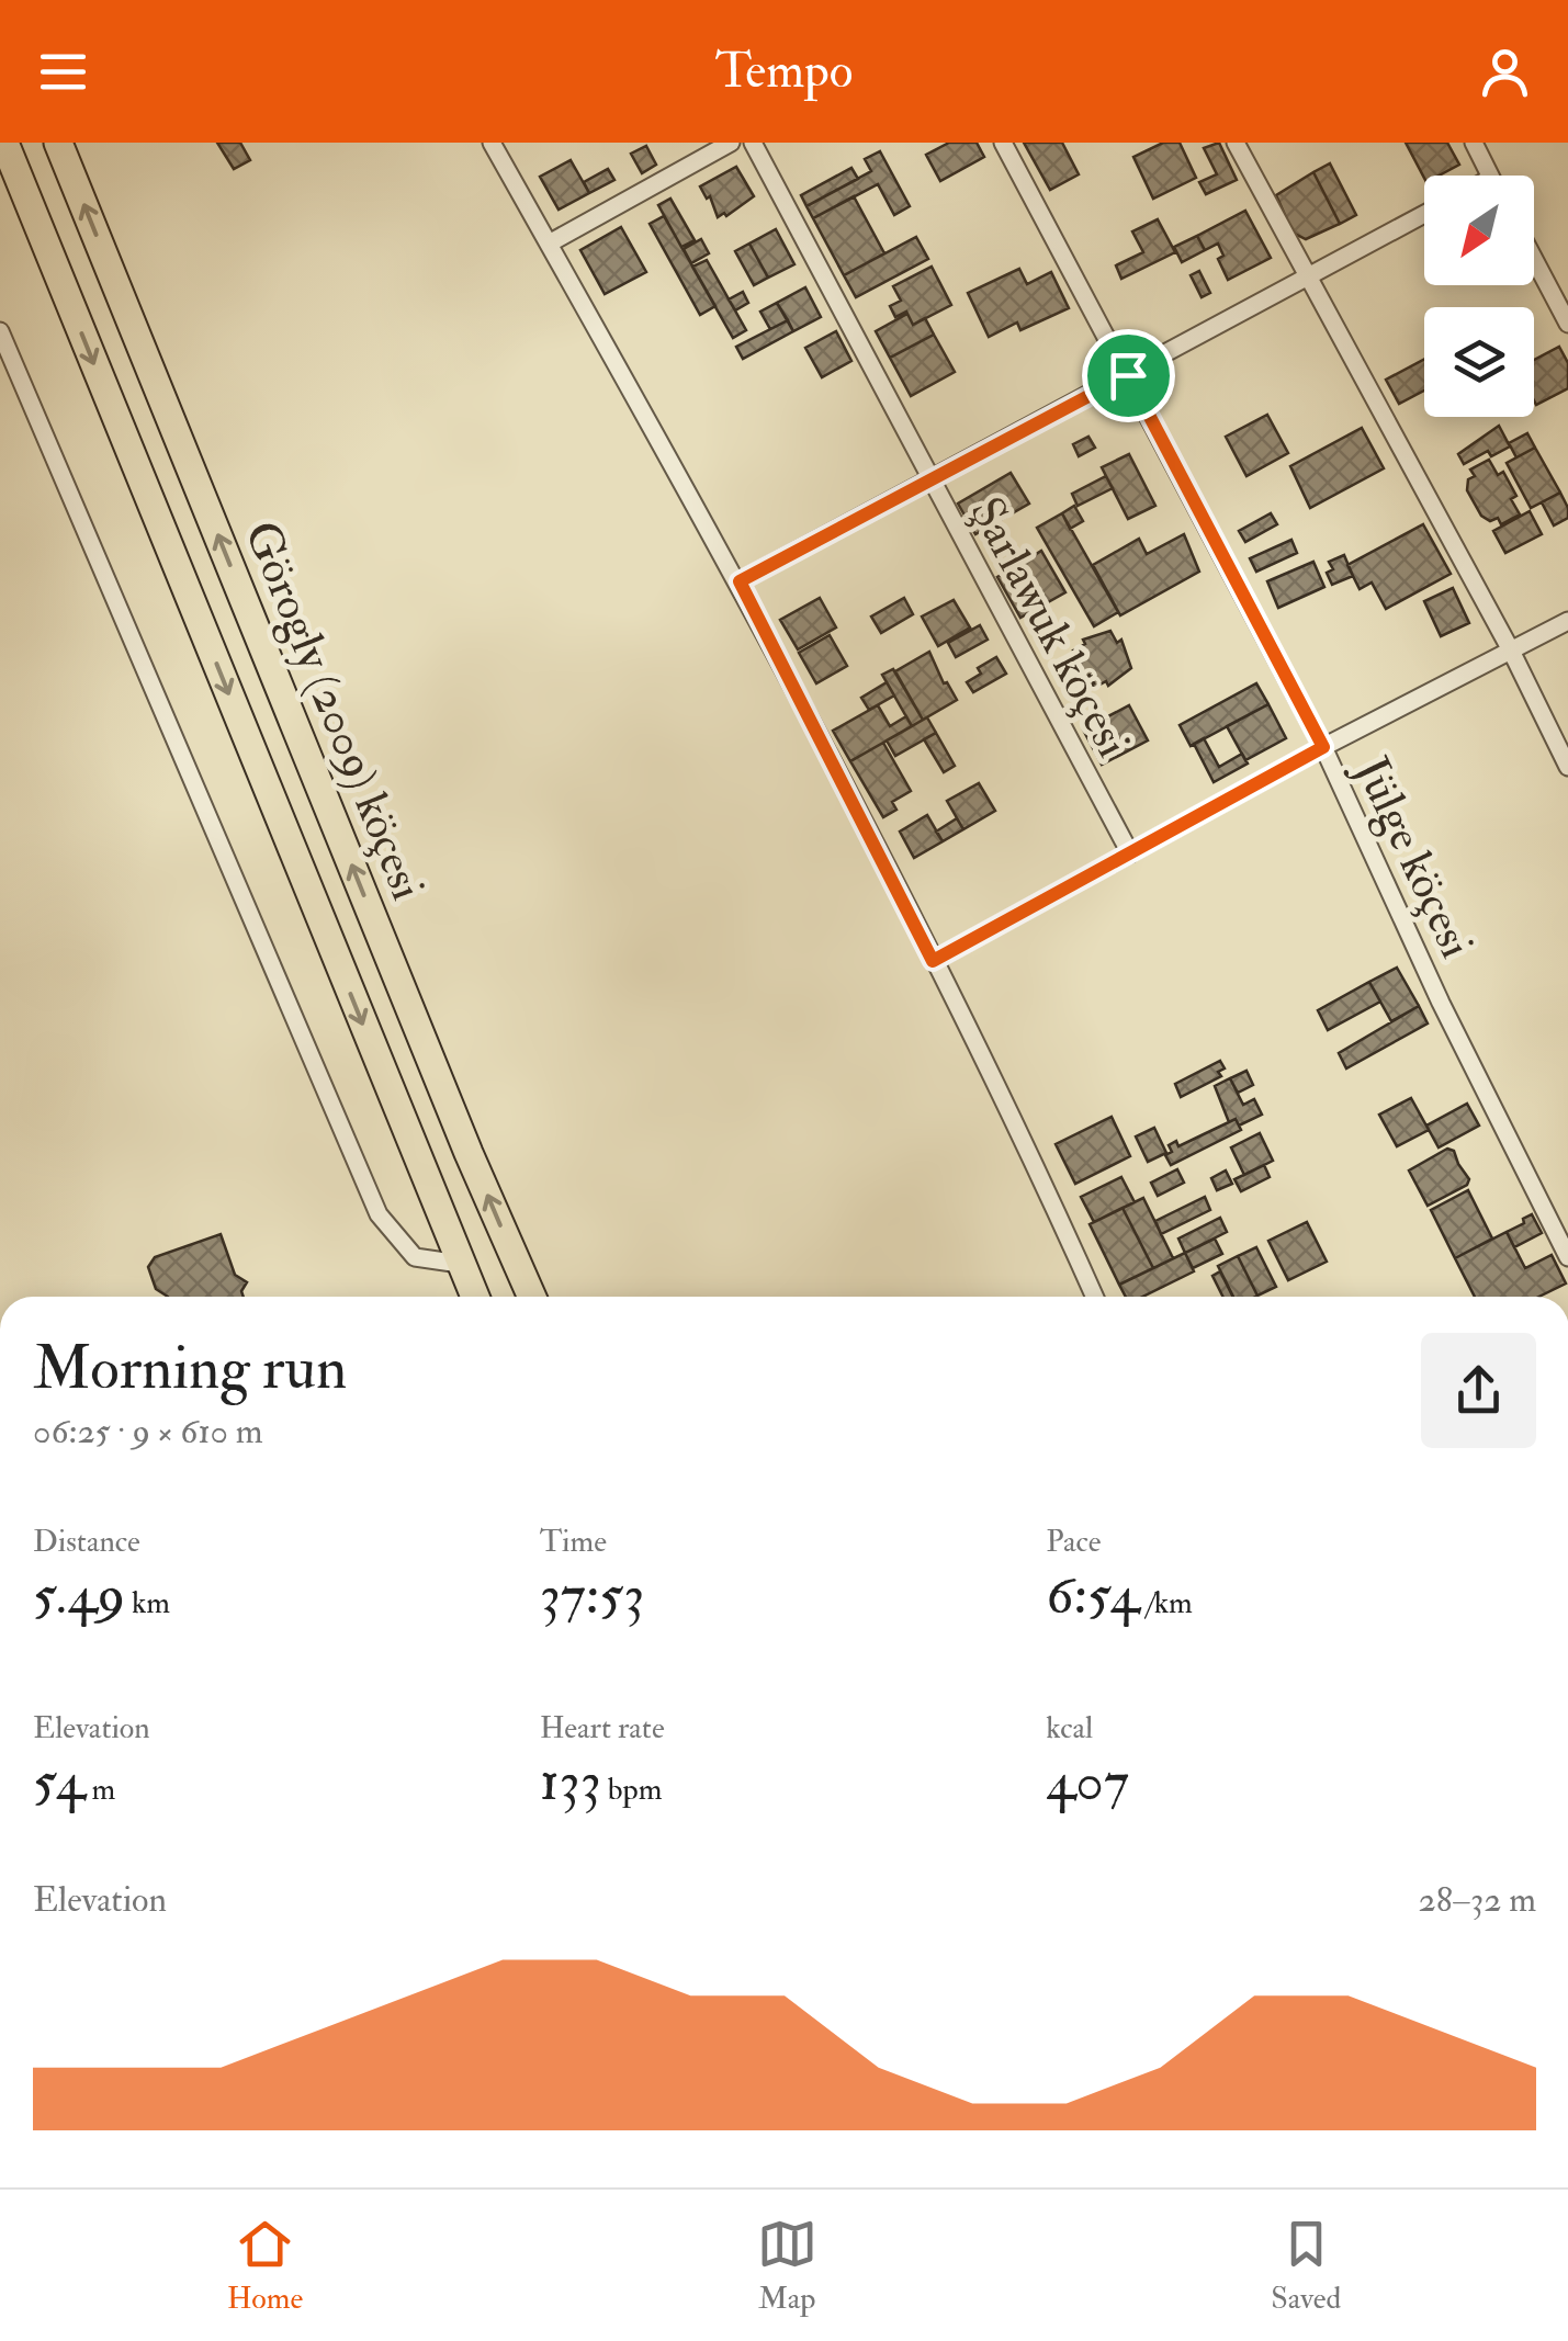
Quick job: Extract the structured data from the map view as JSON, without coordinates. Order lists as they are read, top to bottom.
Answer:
{
  "streets": {
    "main road": ["Görogly (2009) köçesi"],
    "street": ["Şarlawuk köçesi", "Jülge köçesi"]
  },
  "north": "bottom left",
  "page": {
    "header": "Tempo",
    "heading": ["Morning run", "06:25 · 9 × 610 m"],
    "stats": [
      ["Distance", "5.49 km"],
      ["Time", "37:53"],
      ["Pace", "6:54 /km"],
      ["Elevation", "54 m"],
      ["Heart rate", "133 bpm"],
      ["kcal", "407"]
    ],
    "chart": ["Elevation", "28–32 m"],
    "tabs": ["Home", "Map", "Saved"]
  }
}
